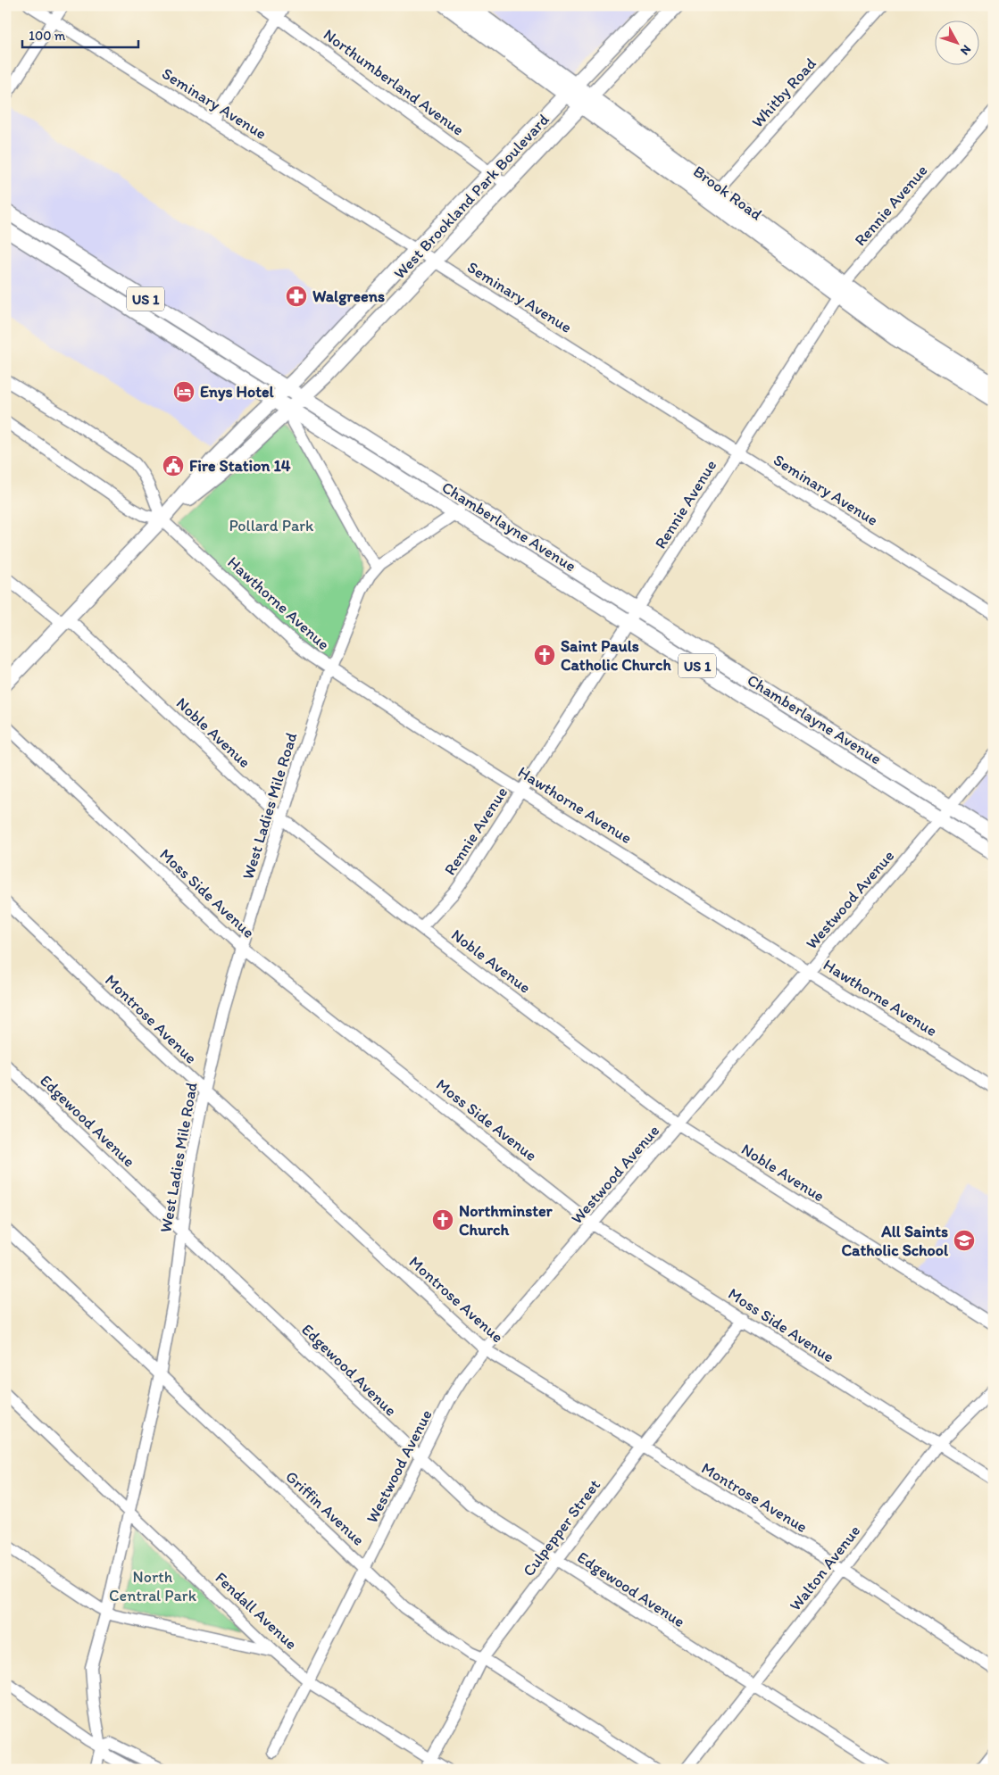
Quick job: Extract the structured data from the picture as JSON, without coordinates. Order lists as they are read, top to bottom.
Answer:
{
  "streets": {
    "main road": [
      "Brook Road",
      "West Brookland Park Boulevard",
      "US 1",
      "Chamberlayne Avenue"
    ],
    "street": [
      "Northumberland Avenue",
      "Whitby Road",
      "Seminary Avenue",
      "Rennie Avenue",
      "Hawthorne Avenue",
      "Noble Avenue",
      "West Ladies Mile Road",
      "Moss Side Avenue",
      "Westwood Avenue",
      "Montrose Avenue",
      "Edgewood Avenue",
      "Griffin Avenue",
      "Culpepper Street",
      "Walton Avenue",
      "Fendall Avenue"
    ]
  },
  "crossings": [
    ["Northumberland Avenue", "West Brookland Park Boulevard"],
    ["Whitby Road", "Brook Road"],
    ["Seminary Avenue", "West Brookland Park Boulevard"],
    ["Seminary Avenue", "Rennie Avenue"],
    ["Brook Road", "West Brookland Park Boulevard"],
    ["Brook Road", "Rennie Avenue"],
    ["West Brookland Park Boulevard", "Chamberlayne Avenue"],
    ["West Brookland Park Boulevard", "Hawthorne Avenue"],
    ["West Brookland Park Boulevard", "Noble Avenue"],
    ["Rennie Avenue", "Chamberlayne Avenue"],
    ["Rennie Avenue", "Hawthorne Avenue"],
    ["Rennie Avenue", "Noble Avenue"],
    ["Chamberlayne Avenue", "West Ladies Mile Road"],
    ["Chamberlayne Avenue", "Westwood Avenue"],
    ["Hawthorne Avenue", "West Ladies Mile Road"],
    ["Hawthorne Avenue", "Westwood Avenue"],
    ["Noble Avenue", "West Ladies Mile Road"],
    ["Noble Avenue", "Westwood Avenue"],
    ["West Ladies Mile Road", "Moss Side Avenue"],
    ["West Ladies Mile Road", "Montrose Avenue"],
    ["West Ladies Mile Road", "Edgewood Avenue"],
    ["West Ladies Mile Road", "Griffin Avenue"],
    ["West Ladies Mile Road", "Fendall Avenue"],
    ["Moss Side Avenue", "Westwood Avenue"],
    ["Moss Side Avenue", "Culpepper Street"],
    ["Moss Side Avenue", "Walton Avenue"],
    ["Westwood Avenue", "Montrose Avenue"],
    ["Westwood Avenue", "Edgewood Avenue"],
    ["Westwood Avenue", "Griffin Avenue"],
    ["Westwood Avenue", "Fendall Avenue"],
    ["Montrose Avenue", "Culpepper Street"],
    ["Montrose Avenue", "Walton Avenue"],
    ["Edgewood Avenue", "Culpepper Street"],
    ["Edgewood Avenue", "Walton Avenue"],
    ["Griffin Avenue", "Culpepper Street"],
    ["Culpepper Street", "Fendall Avenue"]
  ],
  "parks": ["Pollard Park", "North Central Park"],
  "places": {
    "pharmacy": ["Walgreens"],
    "hotel": ["Enys Hotel"],
    "public building": ["Fire Station 14"],
    "church": ["Saint Pauls Catholic Church", "Northminster Church"],
    "school or university": ["All Saints Catholic School"]
  },
  "scale_bar": "100 m",
  "north": "bottom right"
}
